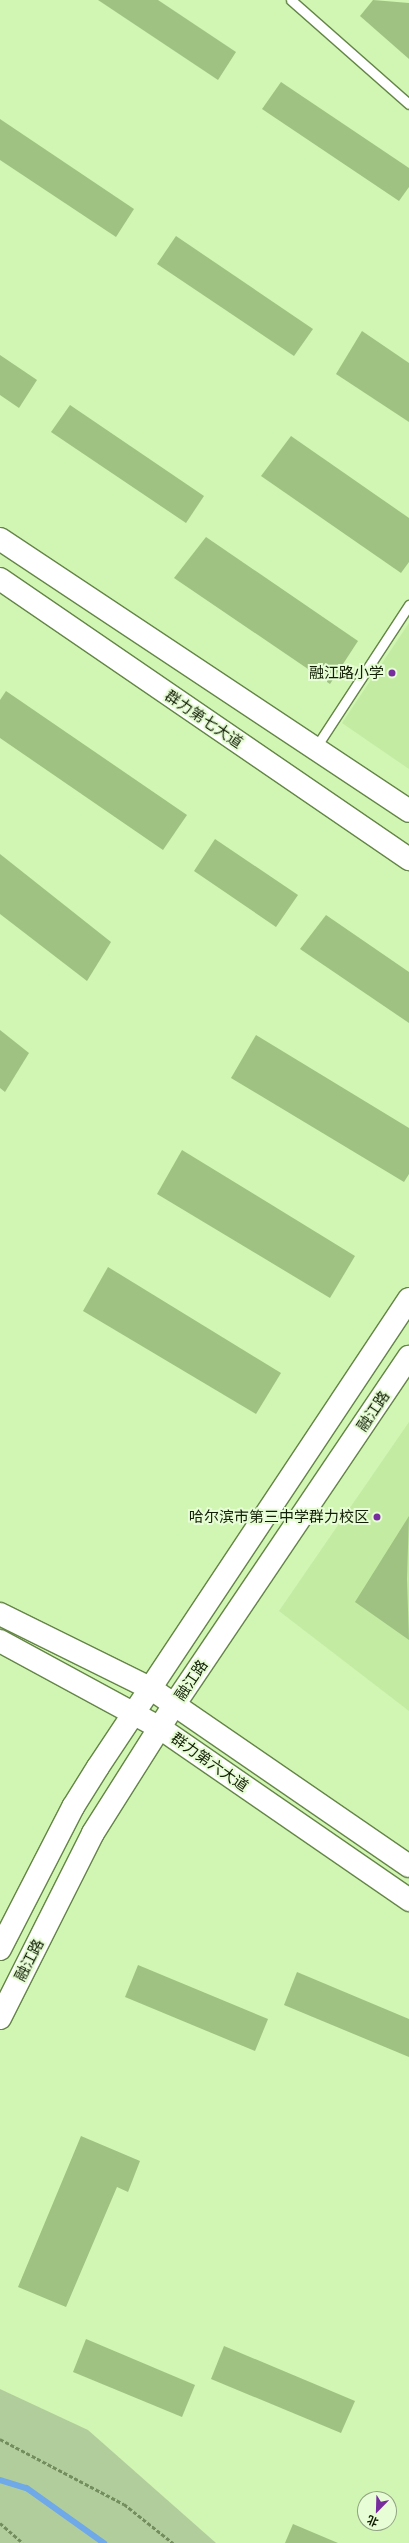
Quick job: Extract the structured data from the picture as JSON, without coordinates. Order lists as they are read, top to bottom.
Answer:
{
  "streets": {
    "main road": ["群力第七大道", "融江路", "群力第六大道"]
  },
  "crossings": [
    ["融江路", "群力第六大道"]
  ],
  "places": ["融江路小学", "哈尔滨市第三中学群力校区"],
  "north": "bottom left"
}
